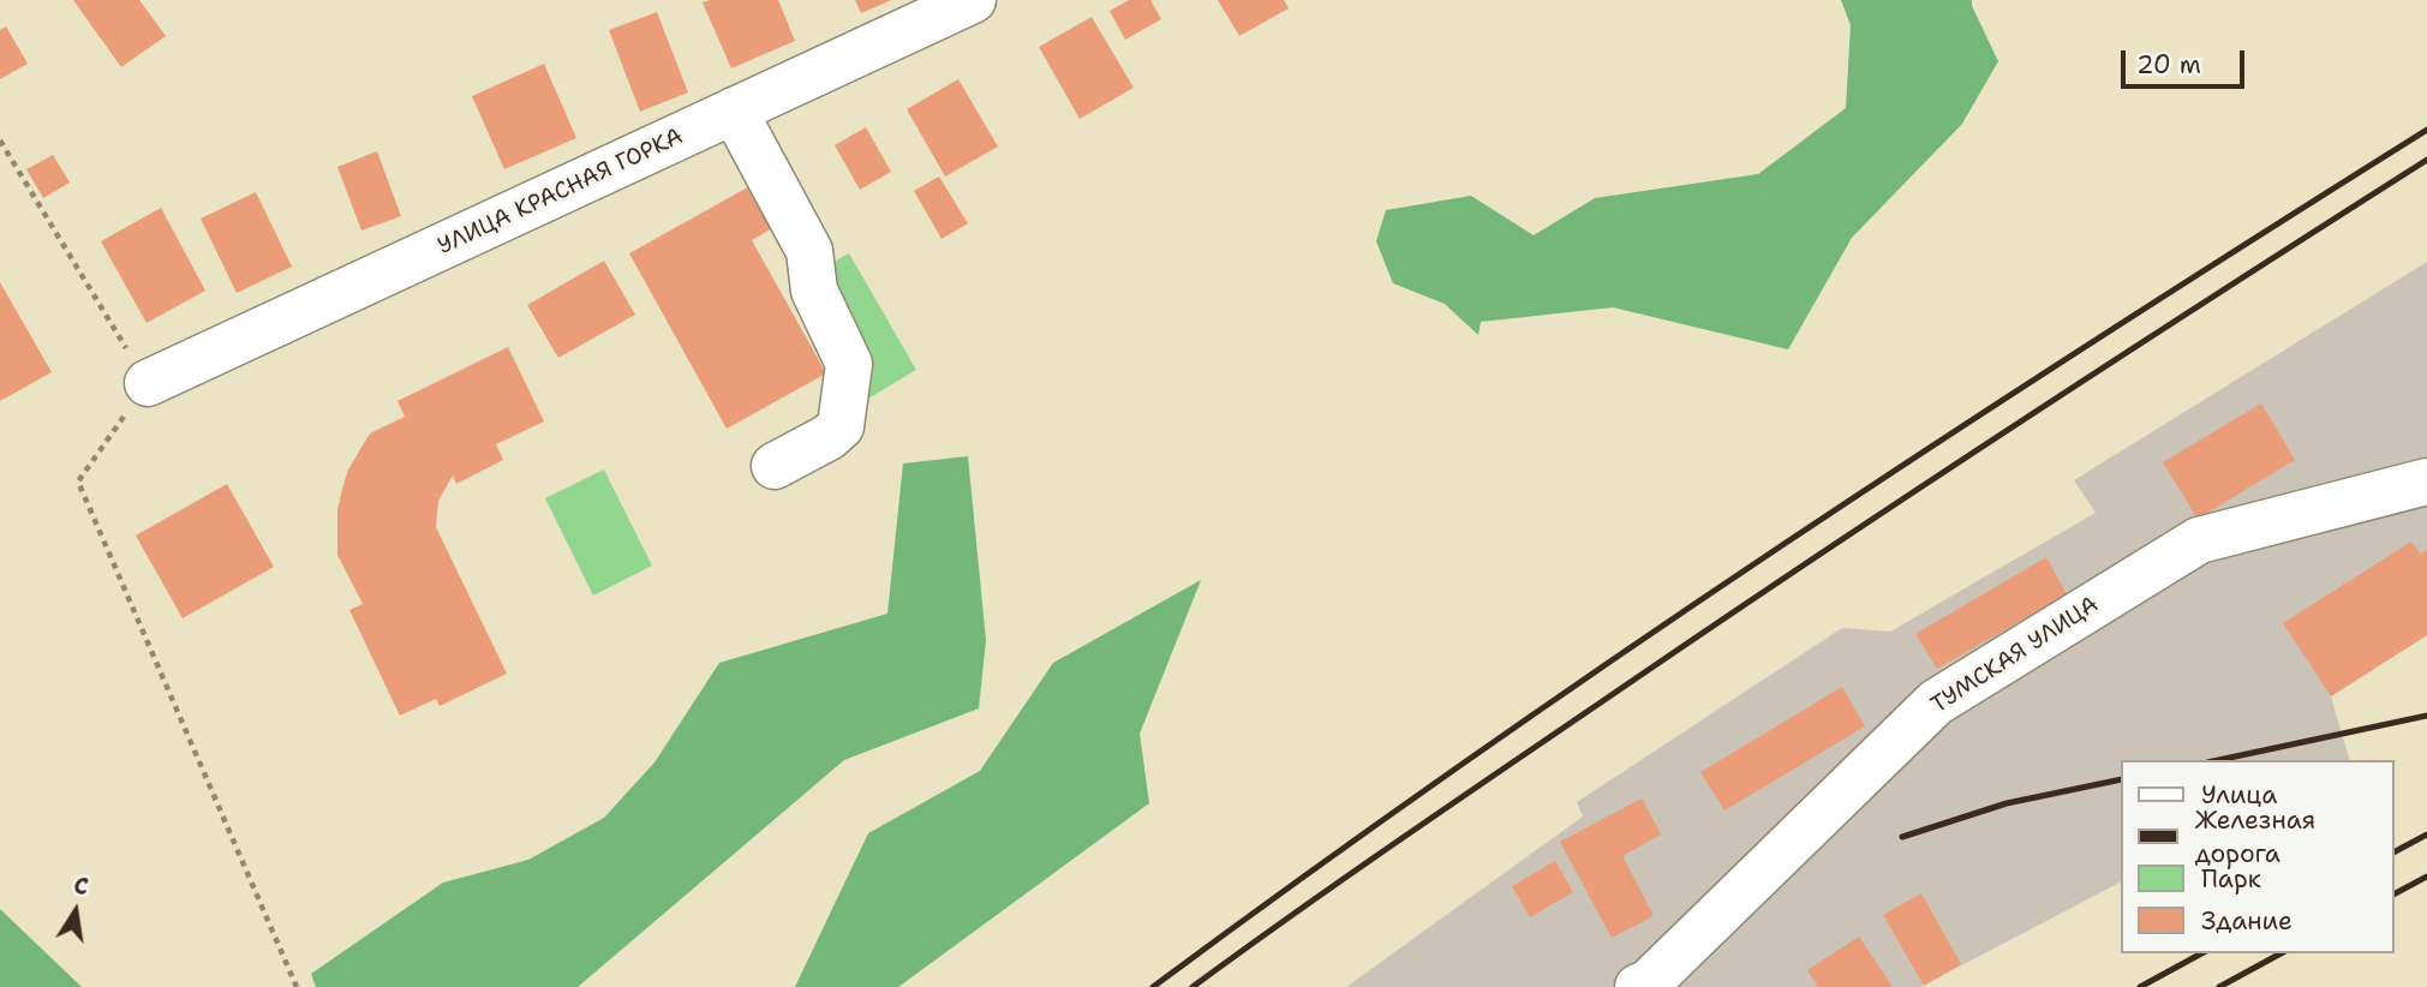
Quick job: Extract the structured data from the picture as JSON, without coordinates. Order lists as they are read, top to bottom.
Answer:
{
  "streets": {
    "street": ["УЛИЦА КРАСНАЯ ГОРКА", "ТУМСКАЯ УЛИЦА"]
  },
  "legend": [
    "Улица",
    "Железная дорога",
    "Парк",
    "Здание"
  ],
  "scale_bar": "20 m",
  "north": "top"
}
